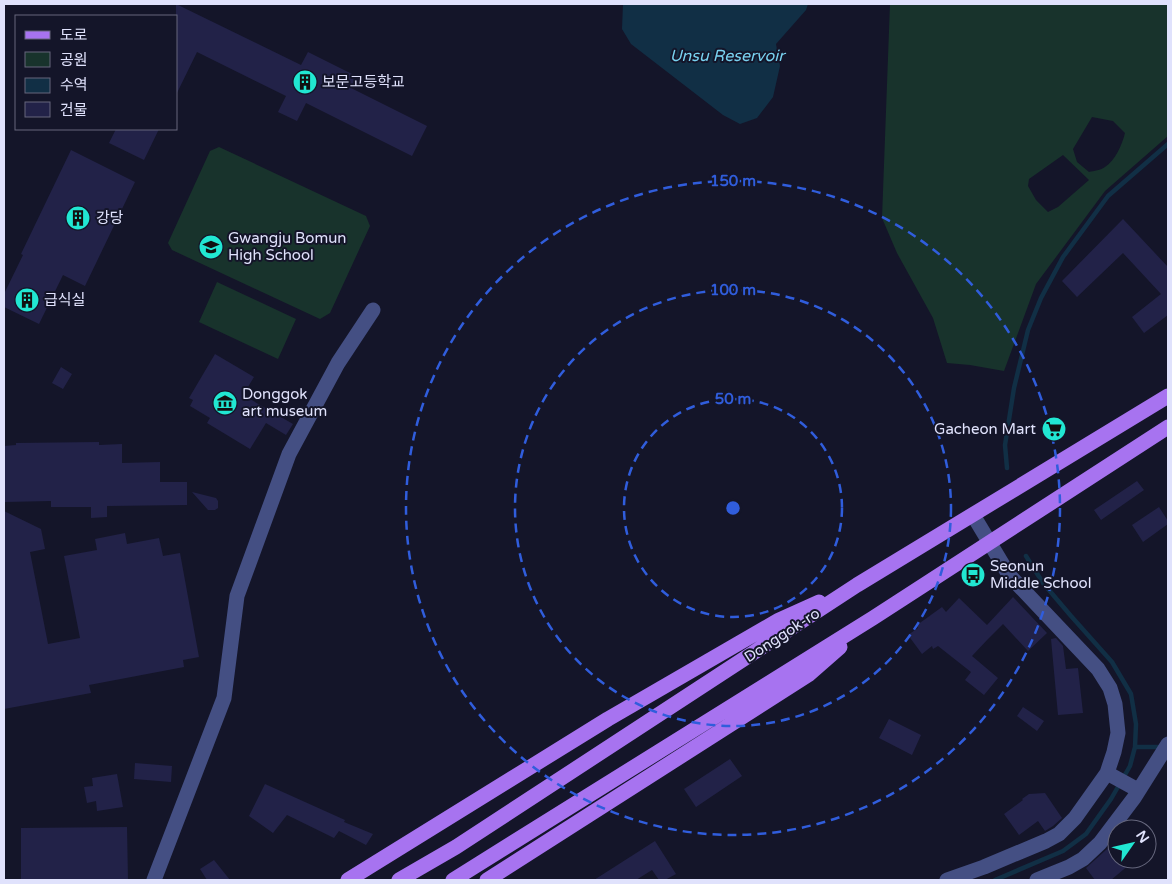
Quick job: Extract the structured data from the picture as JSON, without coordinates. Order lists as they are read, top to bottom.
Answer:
{
  "streets": {
    "main road": ["Donggok-ro"]
  },
  "water": ["Unsu Reservoir"],
  "places": {
    "building": ["보문고등학교", "강당", "급식실"],
    "school or university": ["Gwangju Bomun High School"],
    "museum": ["Donggok art museum"],
    "supermarket": ["Gacheon Mart"],
    "bus stop": ["Seonun Middle School"]
  },
  "legend": [
    "도로",
    "공원",
    "수역",
    "건물"
  ],
  "north": "top right",
  "rings": ["150 m", "100 m", "50 m"]
}
